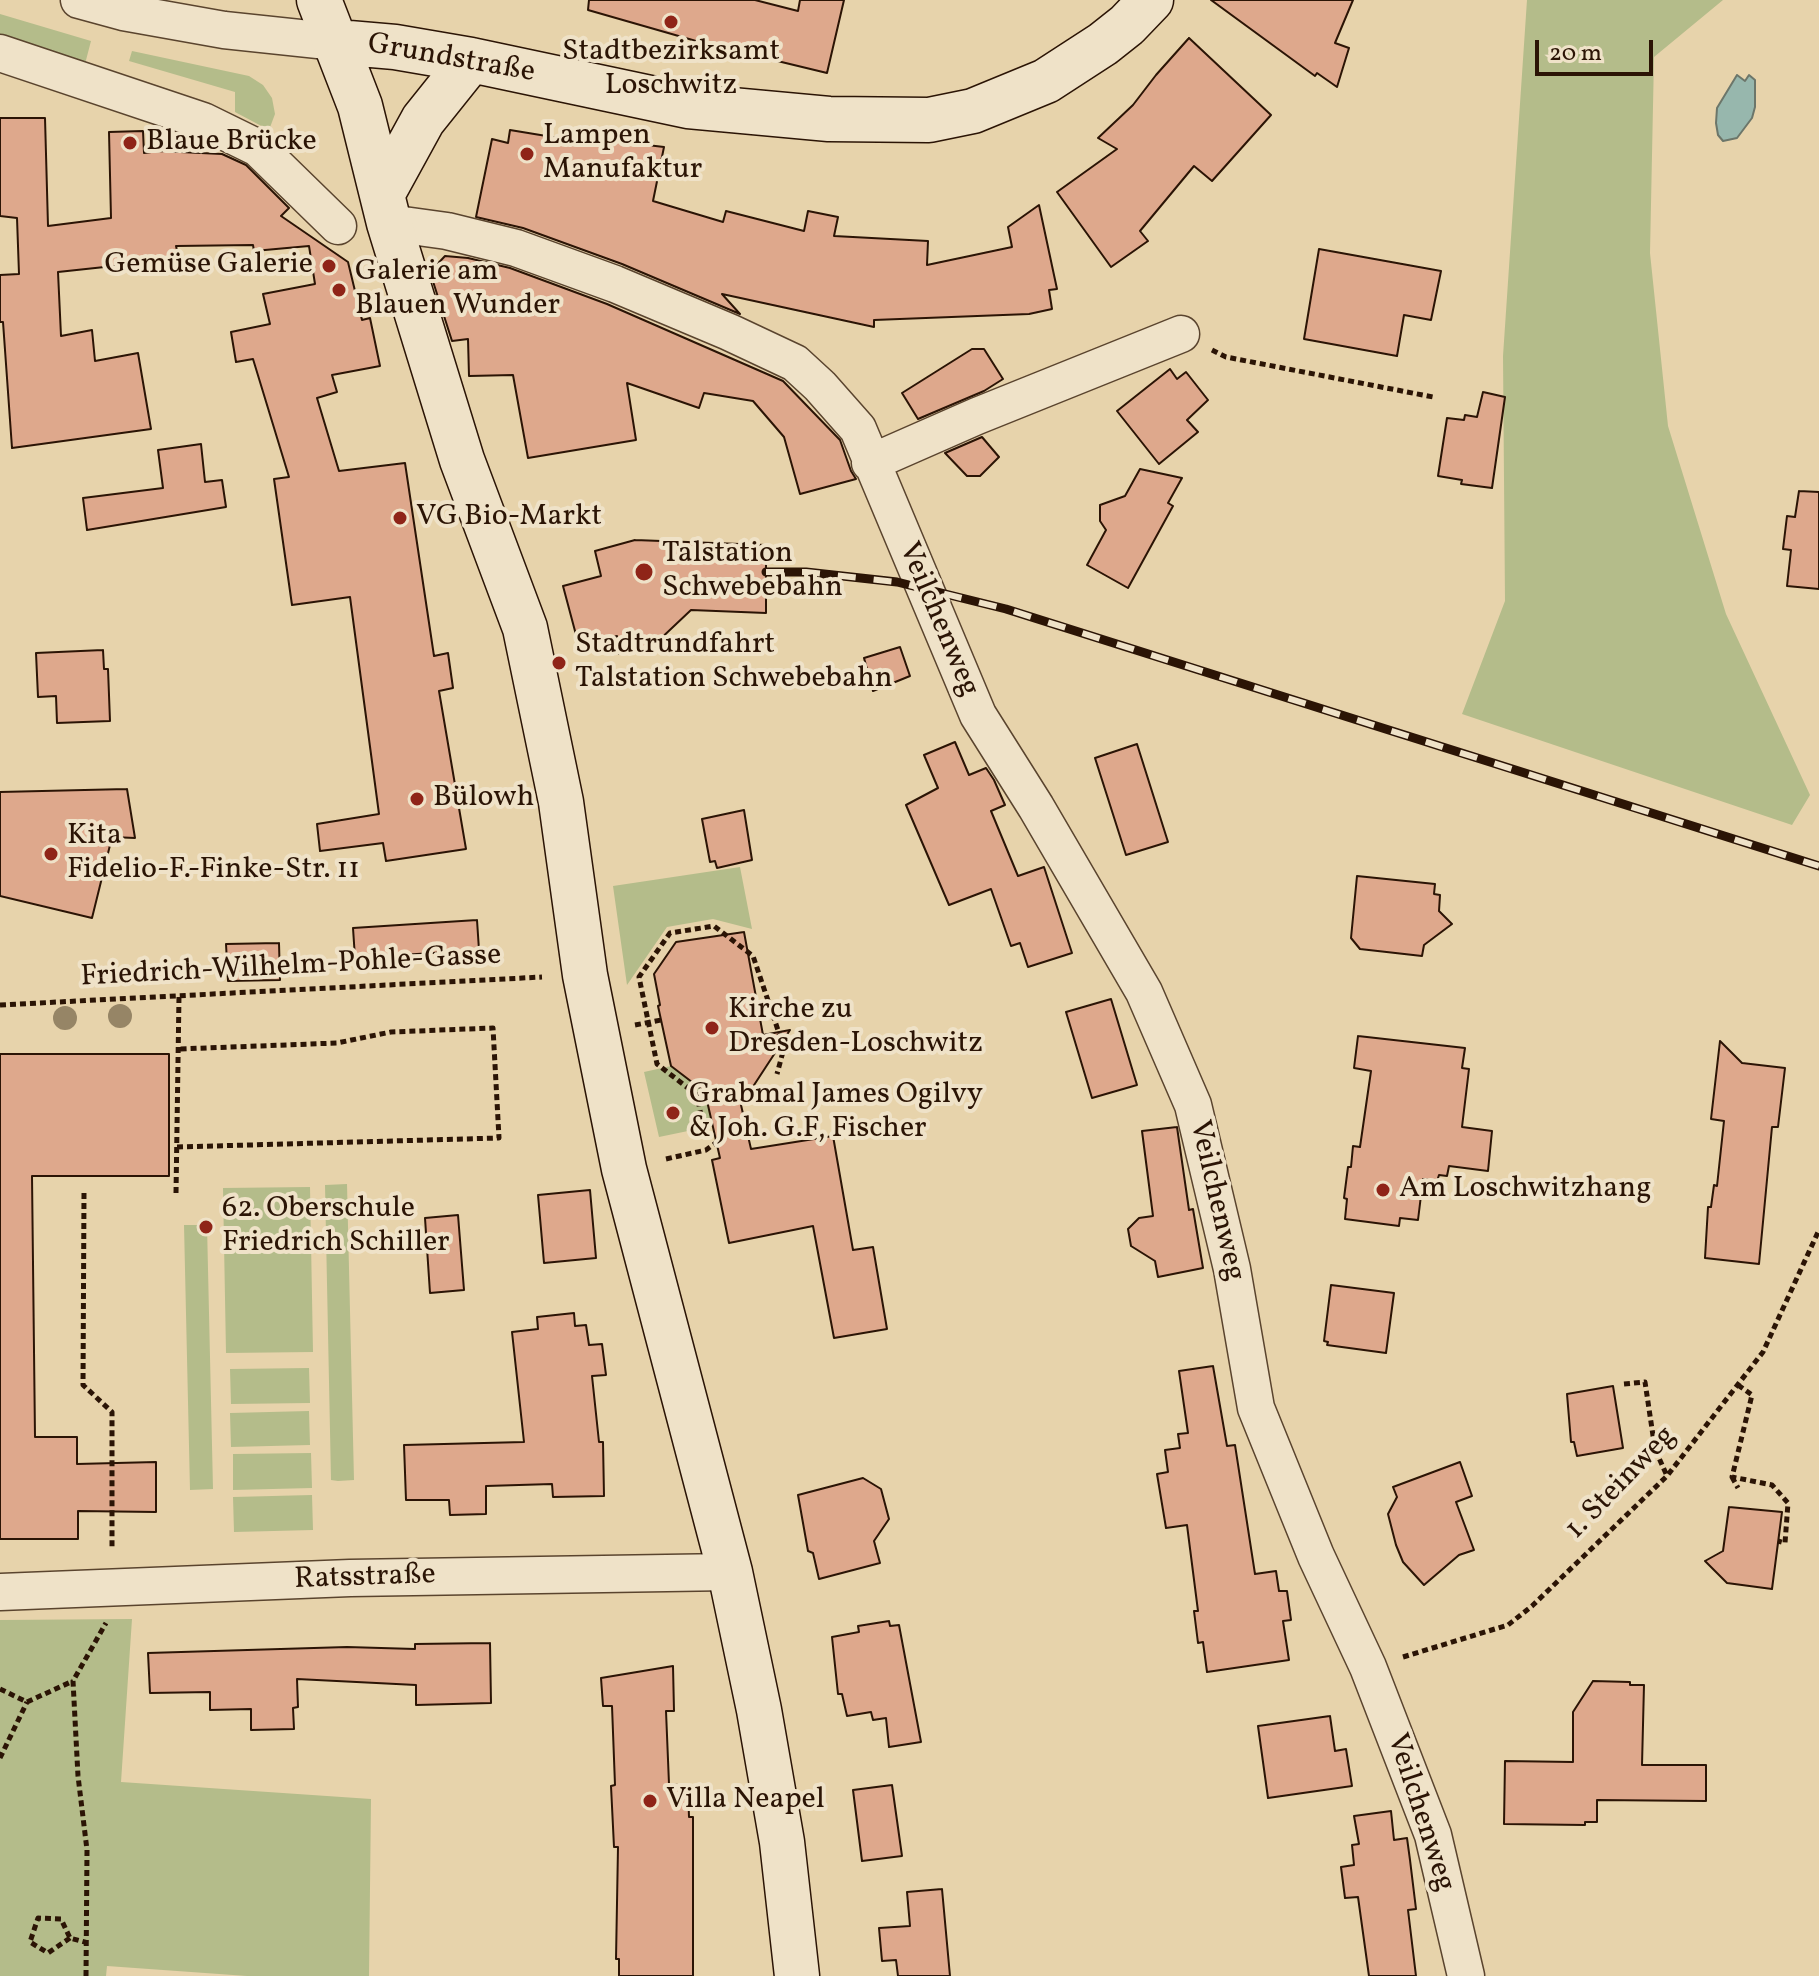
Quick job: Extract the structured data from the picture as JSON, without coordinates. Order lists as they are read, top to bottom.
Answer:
{
  "streets": {
    "main road": ["Grundstraße"],
    "street": ["Veilchenweg", "Ratsstraße"],
    "path": ["Friedrich-Wilhelm-Pohle-Gasse", "1. Steinweg"]
  },
  "crossings": [
    ["Veilchenweg", "1. Steinweg"]
  ],
  "places": [
    "Stadtbezirksamt Loschwitz",
    "Blaue Brücke",
    "Lampen Manufaktur",
    "Gemüse Galerie",
    "Galerie am Blauen Wunder",
    "VG Bio-Markt",
    "Talstation Schwebebahn",
    "Stadtrundfahrt Talstation Schwebebahn",
    "Bülowh",
    "Kita Fidelio-F.-Finke-Str. 11",
    "Kirche zu Dresden-Loschwitz",
    "Grabmal James Ogilvy & Joh. G.F, Fischer",
    "Am Loschwitzhang",
    "62. Oberschule Friedrich Schiller",
    "Villa Neapel"
  ],
  "scale_bar": "20 m"
}
